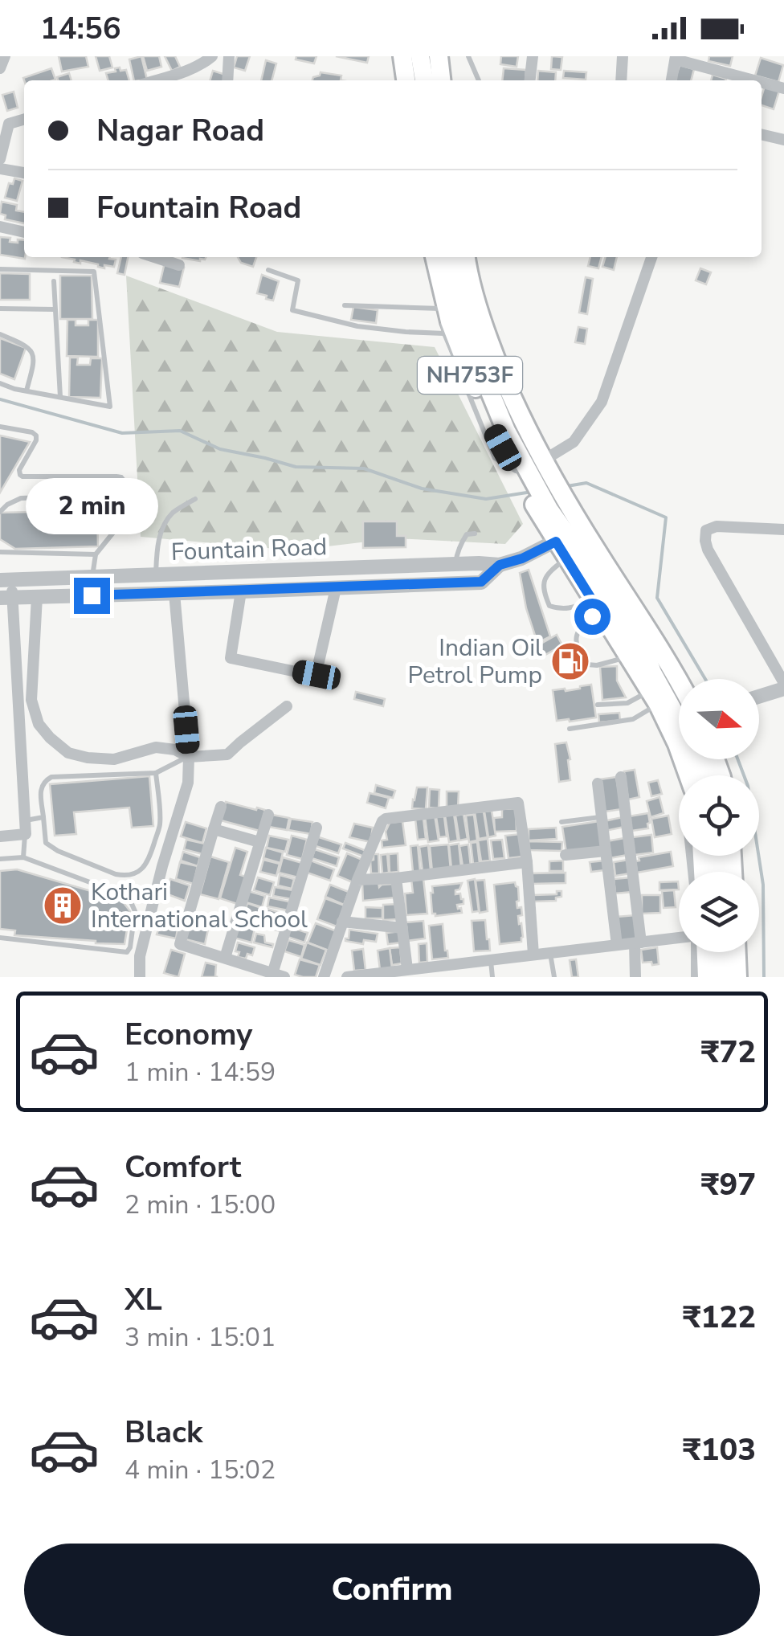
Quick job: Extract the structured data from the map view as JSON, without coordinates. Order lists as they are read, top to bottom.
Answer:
{
  "streets": {
    "highway": ["NH753F"],
    "street": ["Fountain Road"]
  },
  "places": {
    "fuel station": ["Indian Oil Petrol Pump"],
    "building": ["Kothari International School"]
  },
  "north": "right",
  "page": {
    "status": "14:56",
    "banner": ["Nagar Road", "Fountain Road"],
    "bubble": "2 min",
    "list": [
      {
        "name": "Economy",
        "note": "1 min · 14:59",
        "value": "₹72"
      },
      {
        "name": "Comfort",
        "note": "2 min · 15:00",
        "value": "₹97"
      },
      {
        "name": "XL",
        "note": "3 min · 15:01",
        "value": "₹122"
      },
      {
        "name": "Black",
        "note": "4 min · 15:02",
        "value": "₹103"
      }
    ],
    "buttons": "Confirm"
  }
}
